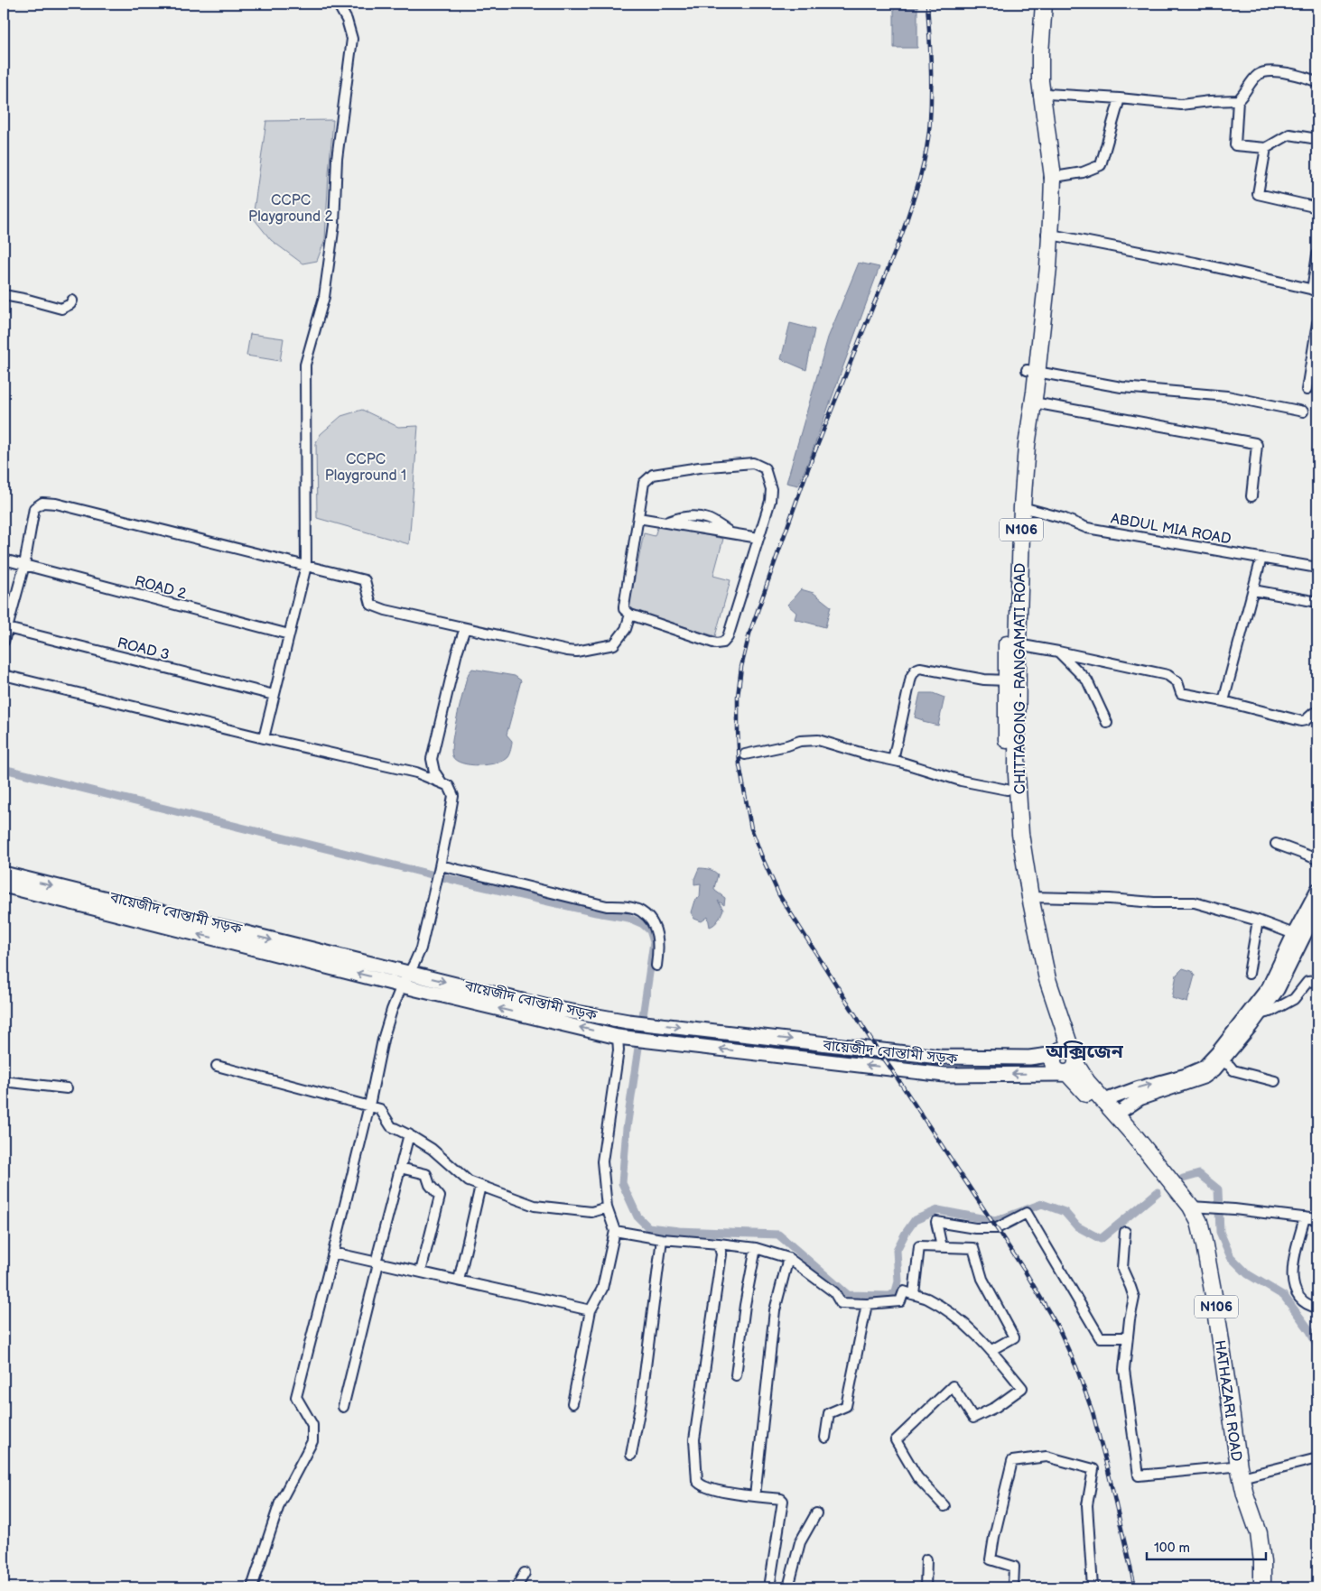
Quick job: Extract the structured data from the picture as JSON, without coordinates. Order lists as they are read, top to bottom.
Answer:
{
  "streets": {
    "highway": ["N106", "CHITTAGONG - RANGAMATI ROAD", "HATHAZARI ROAD"],
    "main road": ["বায়েজীদ বোস্তামী সড়ক"],
    "street": ["ABDUL MIA ROAD", "ROAD 2", "ROAD 3"]
  },
  "crossings": [
    ["ABDUL MIA ROAD", "CHITTAGONG - RANGAMATI ROAD"],
    ["CHITTAGONG - RANGAMATI ROAD", "বায়েজীদ বোস্তামী সড়ক"],
    ["CHITTAGONG - RANGAMATI ROAD", "HATHAZARI ROAD"],
    ["বায়েজীদ বোস্তামী সড়ক", "HATHAZARI ROAD"]
  ],
  "districts": ["অক্সিজেন"],
  "parks": ["CCPC Playground 2", "CCPC Playground 1"],
  "scale_bar": "100 m"
}
